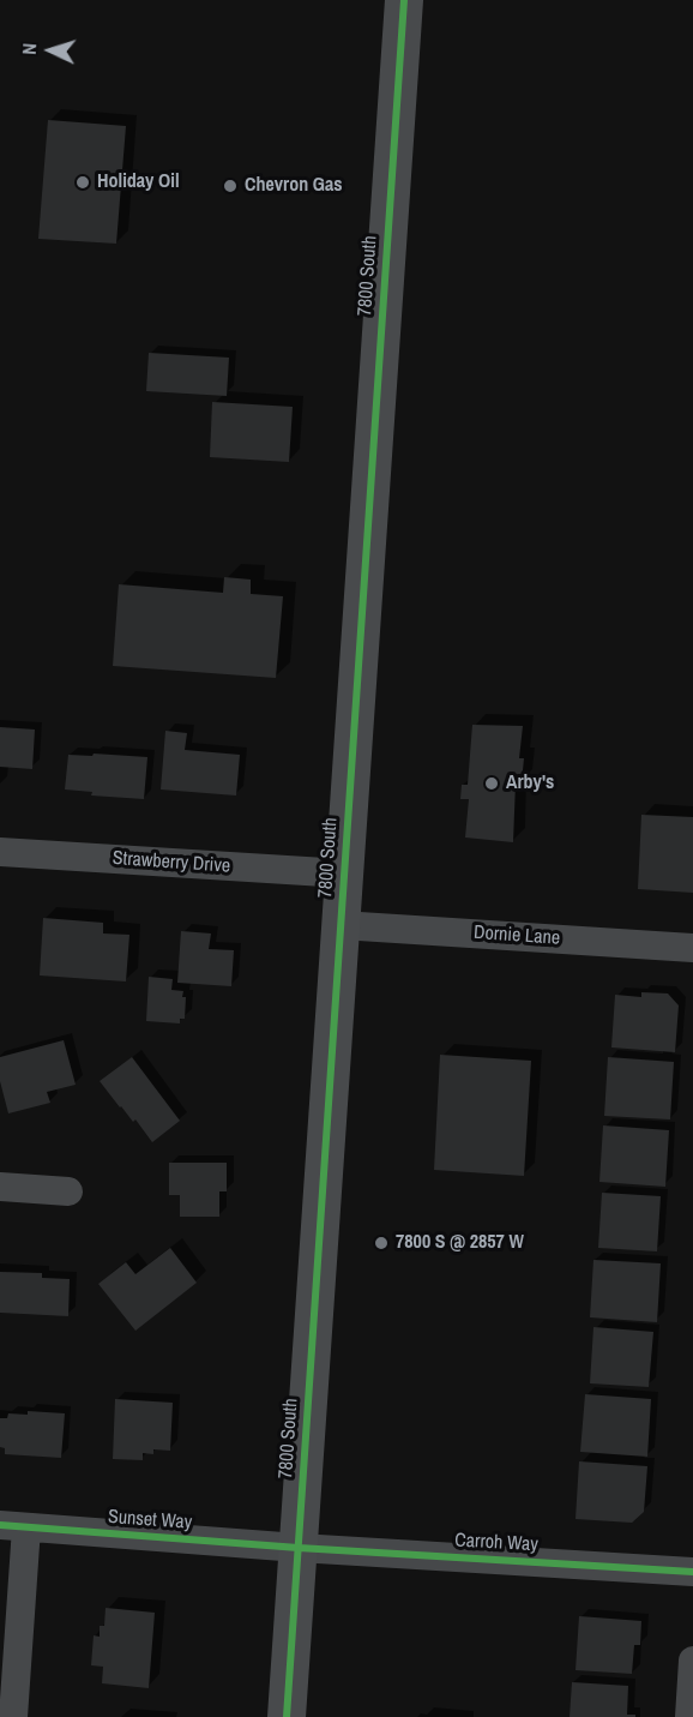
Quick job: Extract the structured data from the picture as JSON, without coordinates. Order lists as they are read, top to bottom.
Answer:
{
  "streets": {
    "main road": ["7800 South"],
    "street": [
      "Strawberry Drive",
      "Dornie Lane",
      "Sunset Way",
      "Carroh Way"
    ]
  },
  "crossings": [
    ["7800 South", "Strawberry Drive"],
    ["7800 South", "Dornie Lane"],
    ["7800 South", "Sunset Way"],
    ["7800 South", "Carroh Way"],
    ["Sunset Way", "Carroh Way"]
  ],
  "places": [
    "Holiday Oil",
    "Chevron Gas",
    "Arby's",
    "7800 S @ 2857 W"
  ],
  "north": "left"
}
